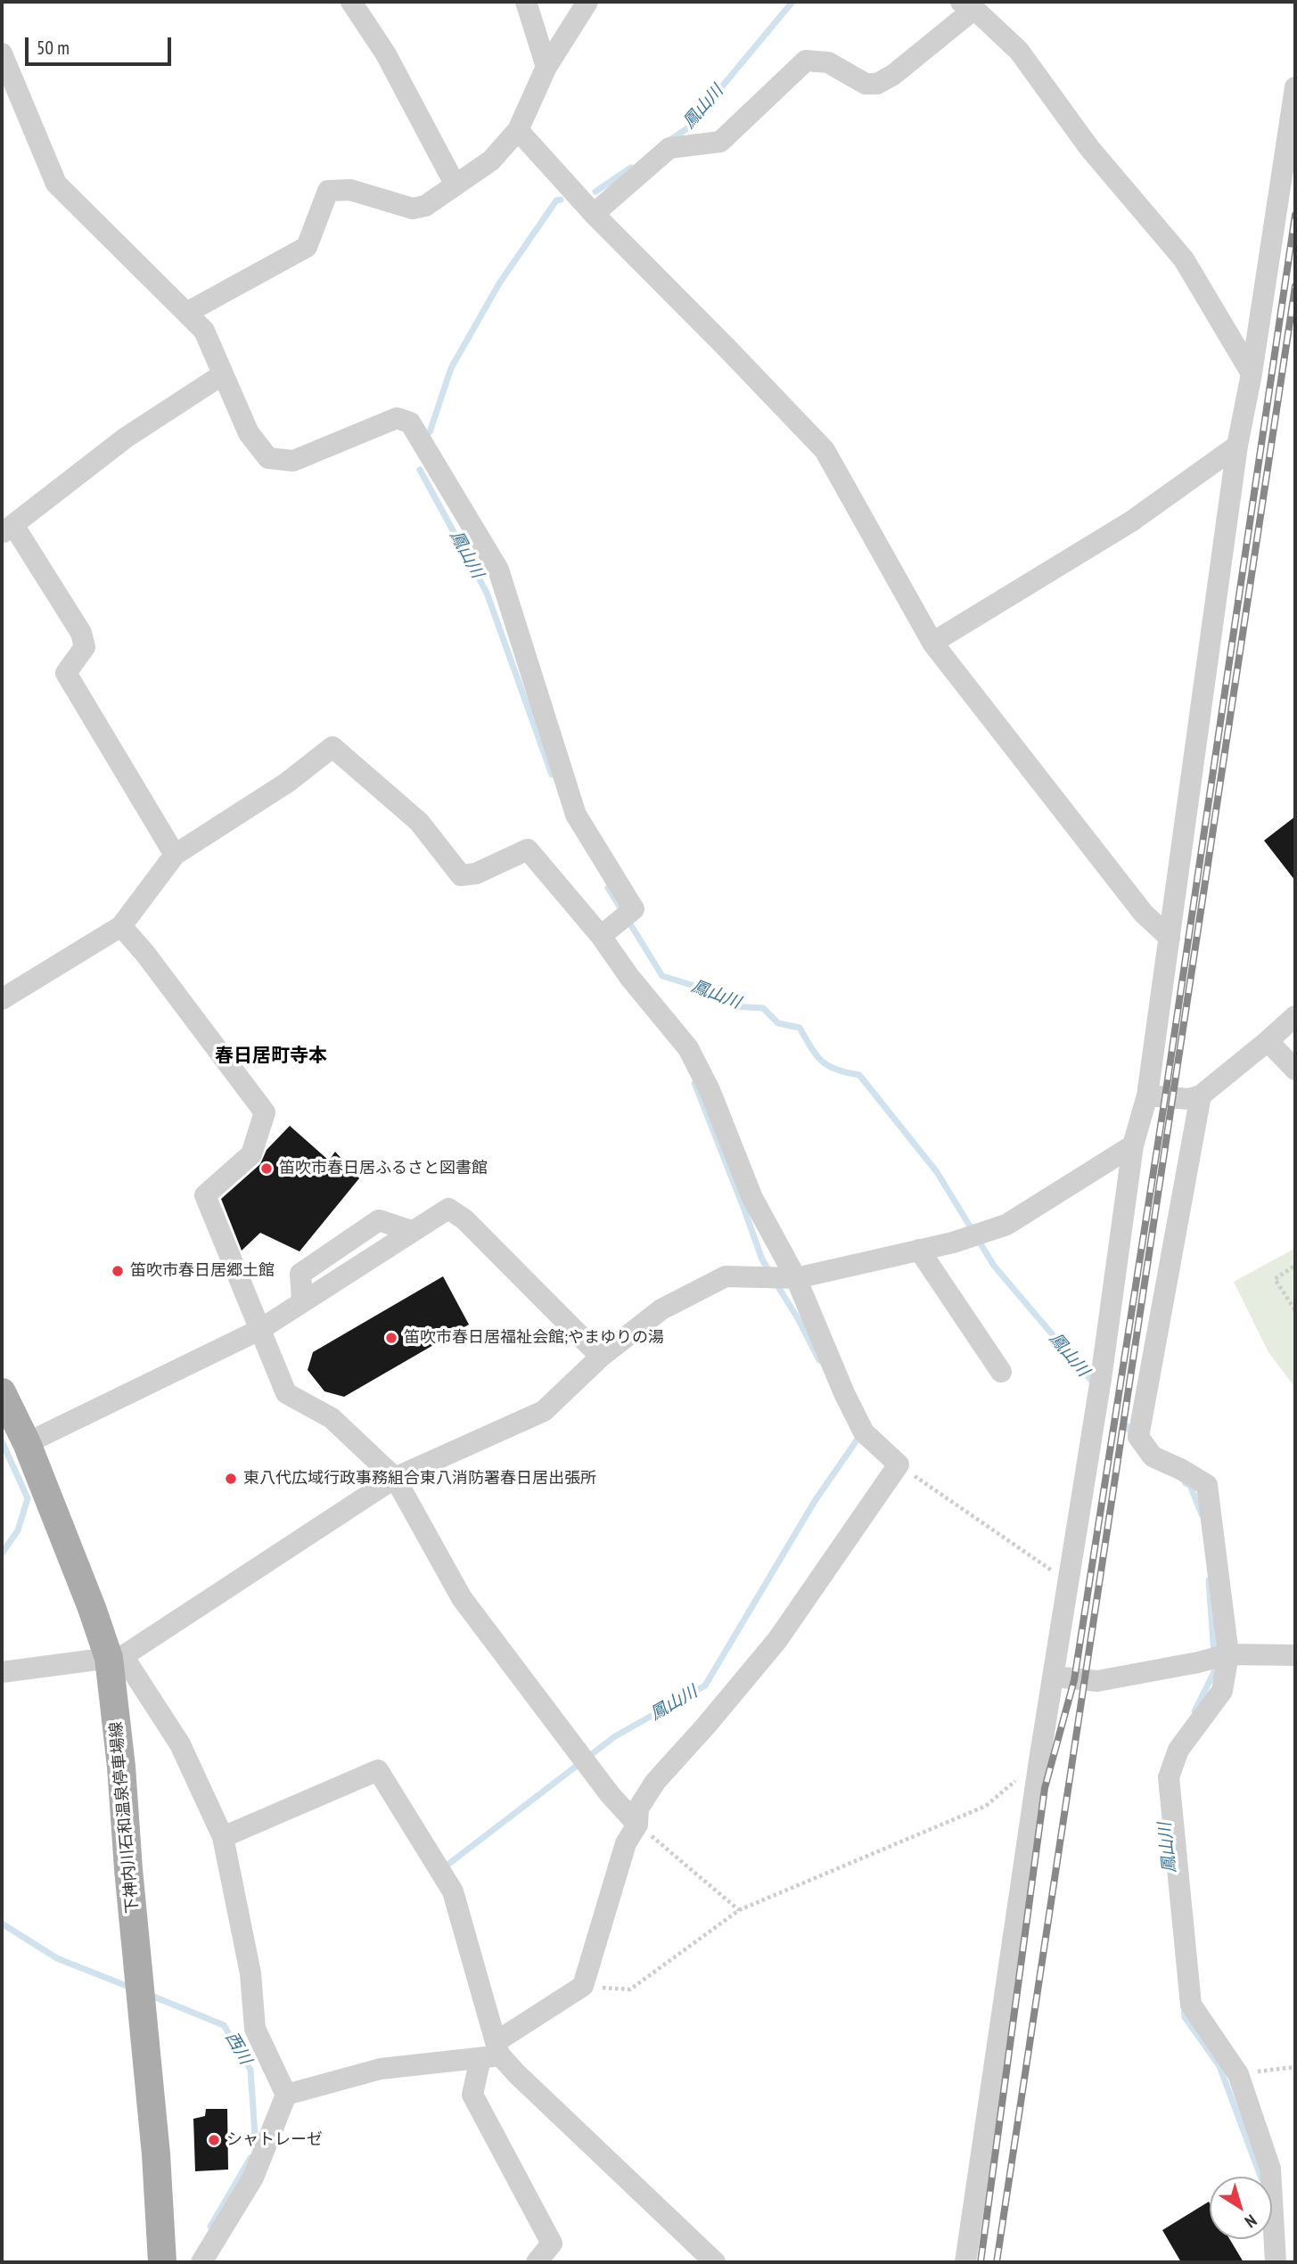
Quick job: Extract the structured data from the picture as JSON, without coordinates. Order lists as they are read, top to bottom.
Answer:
{
  "streets": {
    "main road": ["下神内川石和温泉停車場線"]
  },
  "districts": ["春日居町寺本"],
  "water": ["鳳山川", "西川"],
  "places": [
    "笛吹市春日居ふるさと図書館",
    "笛吹市春日居郷土館",
    "笛吹市春日居福祉会館;やまゆりの湯",
    "東八代広域行政事務組合東八消防署春日居出張所",
    "シャトレーゼ"
  ],
  "scale_bar": "50 m",
  "north": "bottom right"
}
